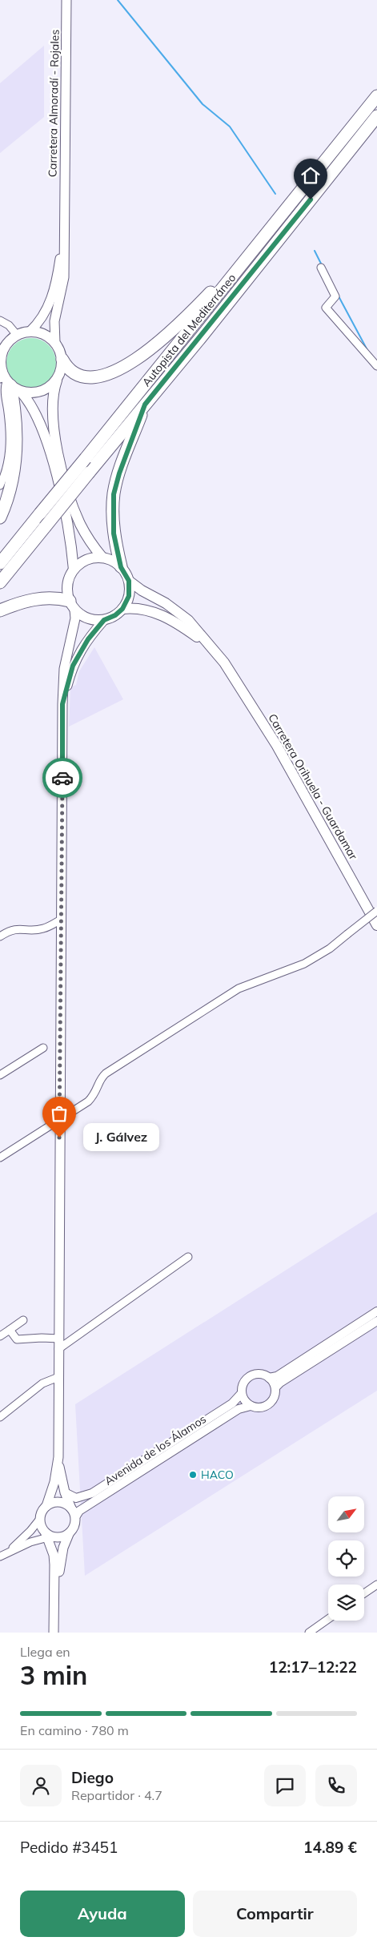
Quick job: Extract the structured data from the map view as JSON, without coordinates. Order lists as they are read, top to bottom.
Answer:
{
  "streets": {
    "highway": ["Autopista del Mediterráneo"],
    "main road": ["Carretera Almoradí - Rojales", "Carretera Orihuela - Guardamar"],
    "street": ["Avenida de los Álamos"]
  },
  "places": ["J. Gálvez", "HACO"],
  "north": "top right",
  "page": {
    "bubble": "J. Gálvez",
    "heading": ["3 min", "Llega en", "12:17–12:22"],
    "panel": [
      "Diego",
      "Repartidor · 4.7",
      "Pedido #3451",
      "14.89 €"
    ],
    "bar": "En camino · 780 m",
    "buttons": ["Ayuda", "Compartir"]
  }
}
